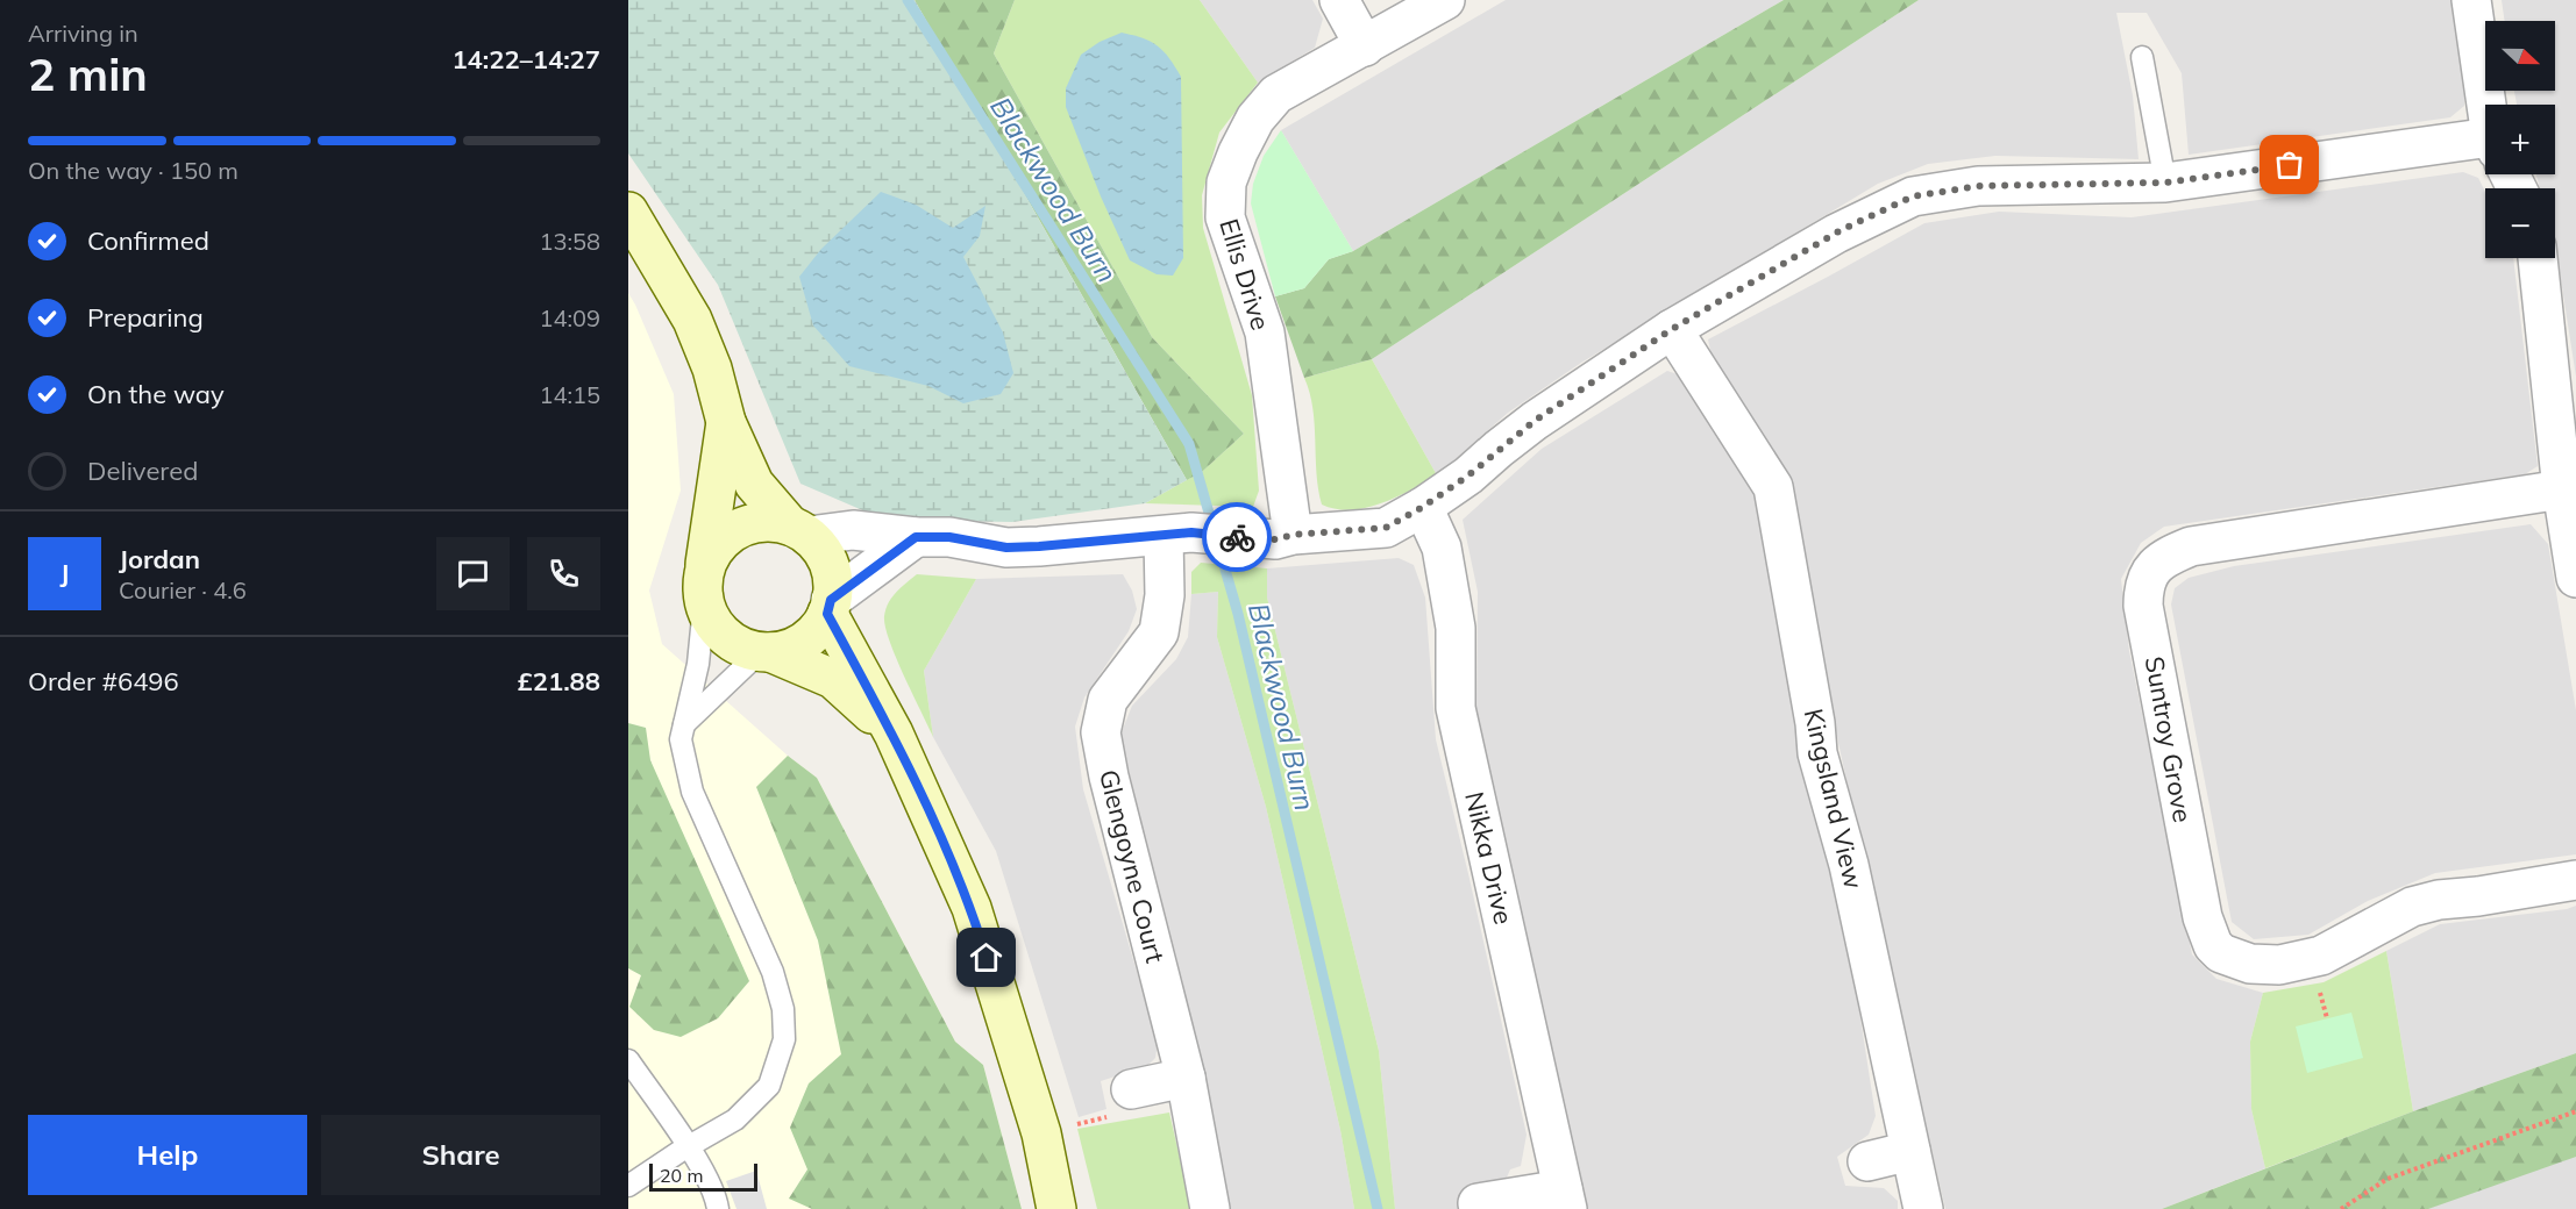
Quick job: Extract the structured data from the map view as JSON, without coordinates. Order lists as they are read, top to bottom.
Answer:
{
  "streets": {
    "street": [
      "Ellis Drive",
      "Suntroy Grove",
      "Kingsland View",
      "Nikka Drive",
      "Glengoyne Court"
    ]
  },
  "water": ["Blackwood Burn"],
  "scale_bar": "20 m",
  "north": "right",
  "page": {
    "heading": ["2 min", "Arriving in", "14:22–14:27"],
    "panel": [
      "Jordan",
      "Courier · 4.6",
      "Order #6496",
      "£21.88"
    ],
    "map_buttons": ["+", "−"],
    "bar": "On the way · 150 m",
    "list": [
      ["Confirmed", "13:58"],
      ["Preparing", "14:09"],
      ["On the way", "14:15"],
      "Delivered"
    ],
    "round": "J",
    "buttons": ["Help", "Share"],
    "scale": "20 m"
  }
}
